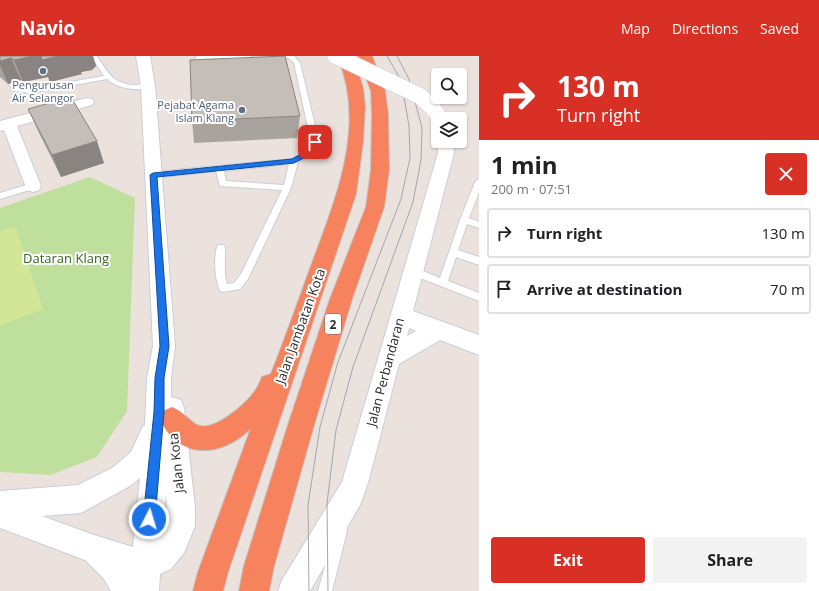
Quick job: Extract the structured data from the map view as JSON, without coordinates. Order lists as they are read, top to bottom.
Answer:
{
  "streets": {
    "highway": ["2", "Jalan Jambatan Kota"],
    "street": ["Jalan Perbandaran", "Jalan Kota"]
  },
  "parks": ["Dataran Klang"],
  "places": ["Pengurusan Air Selangor", "Pejabat Agama Islam Klang"],
  "page": {
    "header": "Navio",
    "nav": ["Map", "Directions", "Saved"],
    "turn": ["130 m", "Turn right"],
    "heading": ["1 min", "200 m · 07:51"],
    "list": [
      {
        "name": "Turn right",
        "value": "130 m"
      },
      {
        "name": "Arrive at destination",
        "value": "70 m"
      }
    ],
    "buttons": ["Exit", "Share"]
  }
}
